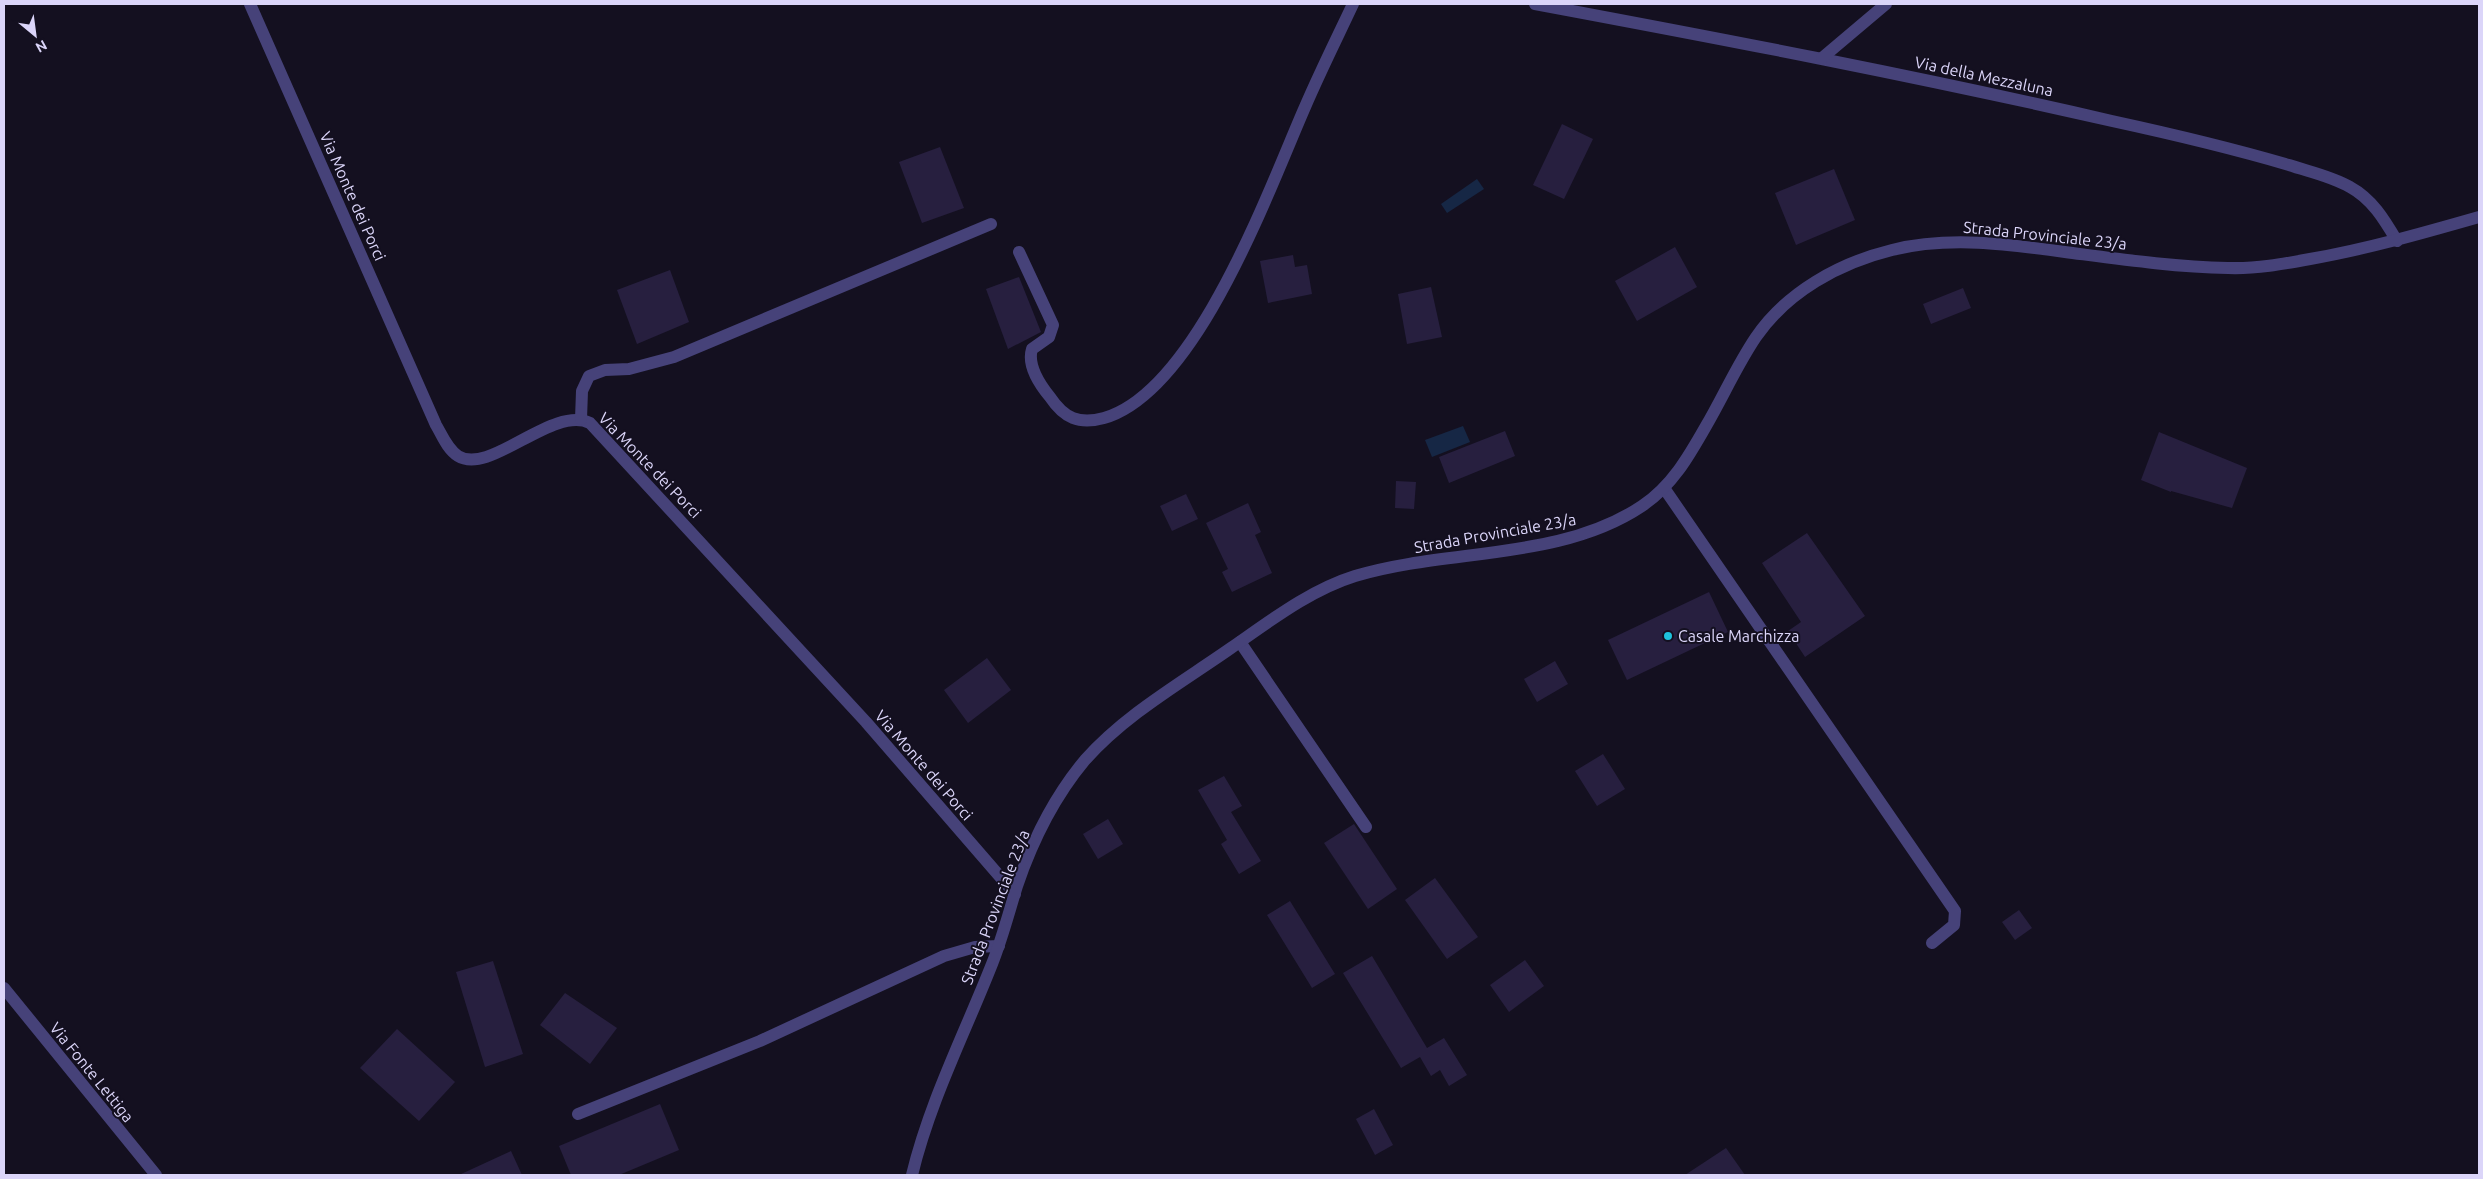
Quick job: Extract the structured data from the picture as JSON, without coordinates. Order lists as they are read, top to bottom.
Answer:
{
  "streets": {
    "street": [
      "Via della Mezzaluna",
      "Via Monte dei Porci",
      "Strada Provinciale 23/a",
      "Via Fonte Lettiga"
    ]
  },
  "crossings": [
    ["Via della Mezzaluna", "Strada Provinciale 23/a"],
    ["Via Monte dei Porci", "Strada Provinciale 23/a"]
  ],
  "places": ["Casale Marchizza"],
  "north": "bottom right"
}
